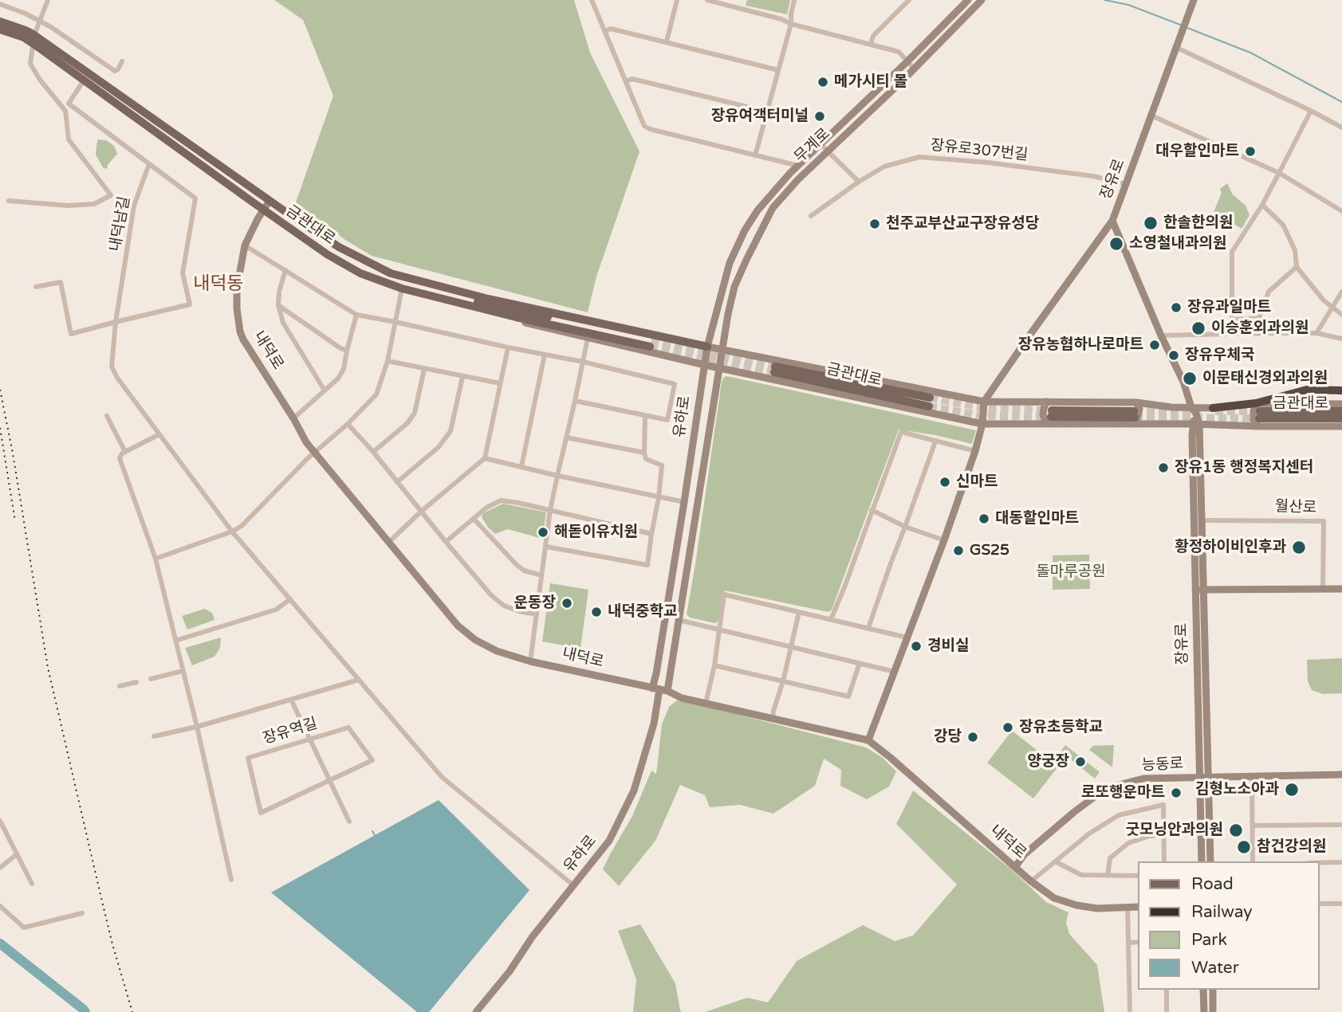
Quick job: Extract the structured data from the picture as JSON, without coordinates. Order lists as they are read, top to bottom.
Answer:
{
  "streets": {
    "main road": [
      "무계로",
      "장유로",
      "금관대로",
      "내덕로",
      "유하로",
      "능동로"
    ],
    "street": [
      "장유로307번길",
      "내덕남길",
      "월산로",
      "장유역길"
    ]
  },
  "crossings": [
    ["무계로", "유하로"],
    ["장유로307번길", "장유로"],
    ["장유로", "월산로"],
    ["장유로", "능동로"],
    ["금관대로", "내덕로"],
    ["내덕로", "유하로"],
    ["내덕로", "능동로"]
  ],
  "districts": ["내덕동"],
  "parks": ["돌마루공원"],
  "places": [
    "메가시티 몰",
    "장유여객터미널",
    "대우할인마트",
    "한솔한의원",
    "천주교부산교구장유성당",
    "소영철내과의원",
    "장유과일마트",
    "이승훈외과의원",
    "장유농협하나로마트",
    "장유우체국",
    "이문태신경외과의원",
    "장유1동 행정복지센터",
    "신마트",
    "대동할인마트",
    "해돋이유치원",
    "황정하이비인후과",
    "GS25",
    "운동장",
    "내덕중학교",
    "경비실",
    "장유초등학교",
    "강당",
    "양궁장",
    "김형노소아과",
    "로또행운마트",
    "굿모닝안과의원",
    "참건강의원"
  ],
  "legend": [
    "Road",
    "Railway",
    "Park",
    "Water"
  ]
}
